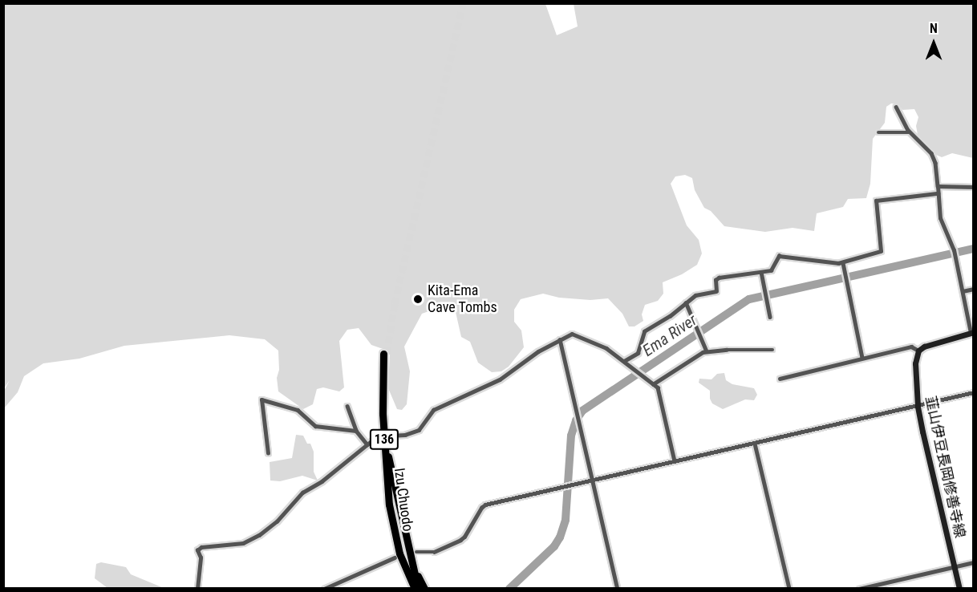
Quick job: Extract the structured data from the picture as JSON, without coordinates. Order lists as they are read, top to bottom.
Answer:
{
  "streets": {
    "highway": ["136", "Izu Chuodo"],
    "main road": ["韮山伊豆長岡修善寺線"]
  },
  "water": ["Ema River"],
  "places": ["Kita-Ema Cave Tombs"],
  "north": "top"
}
